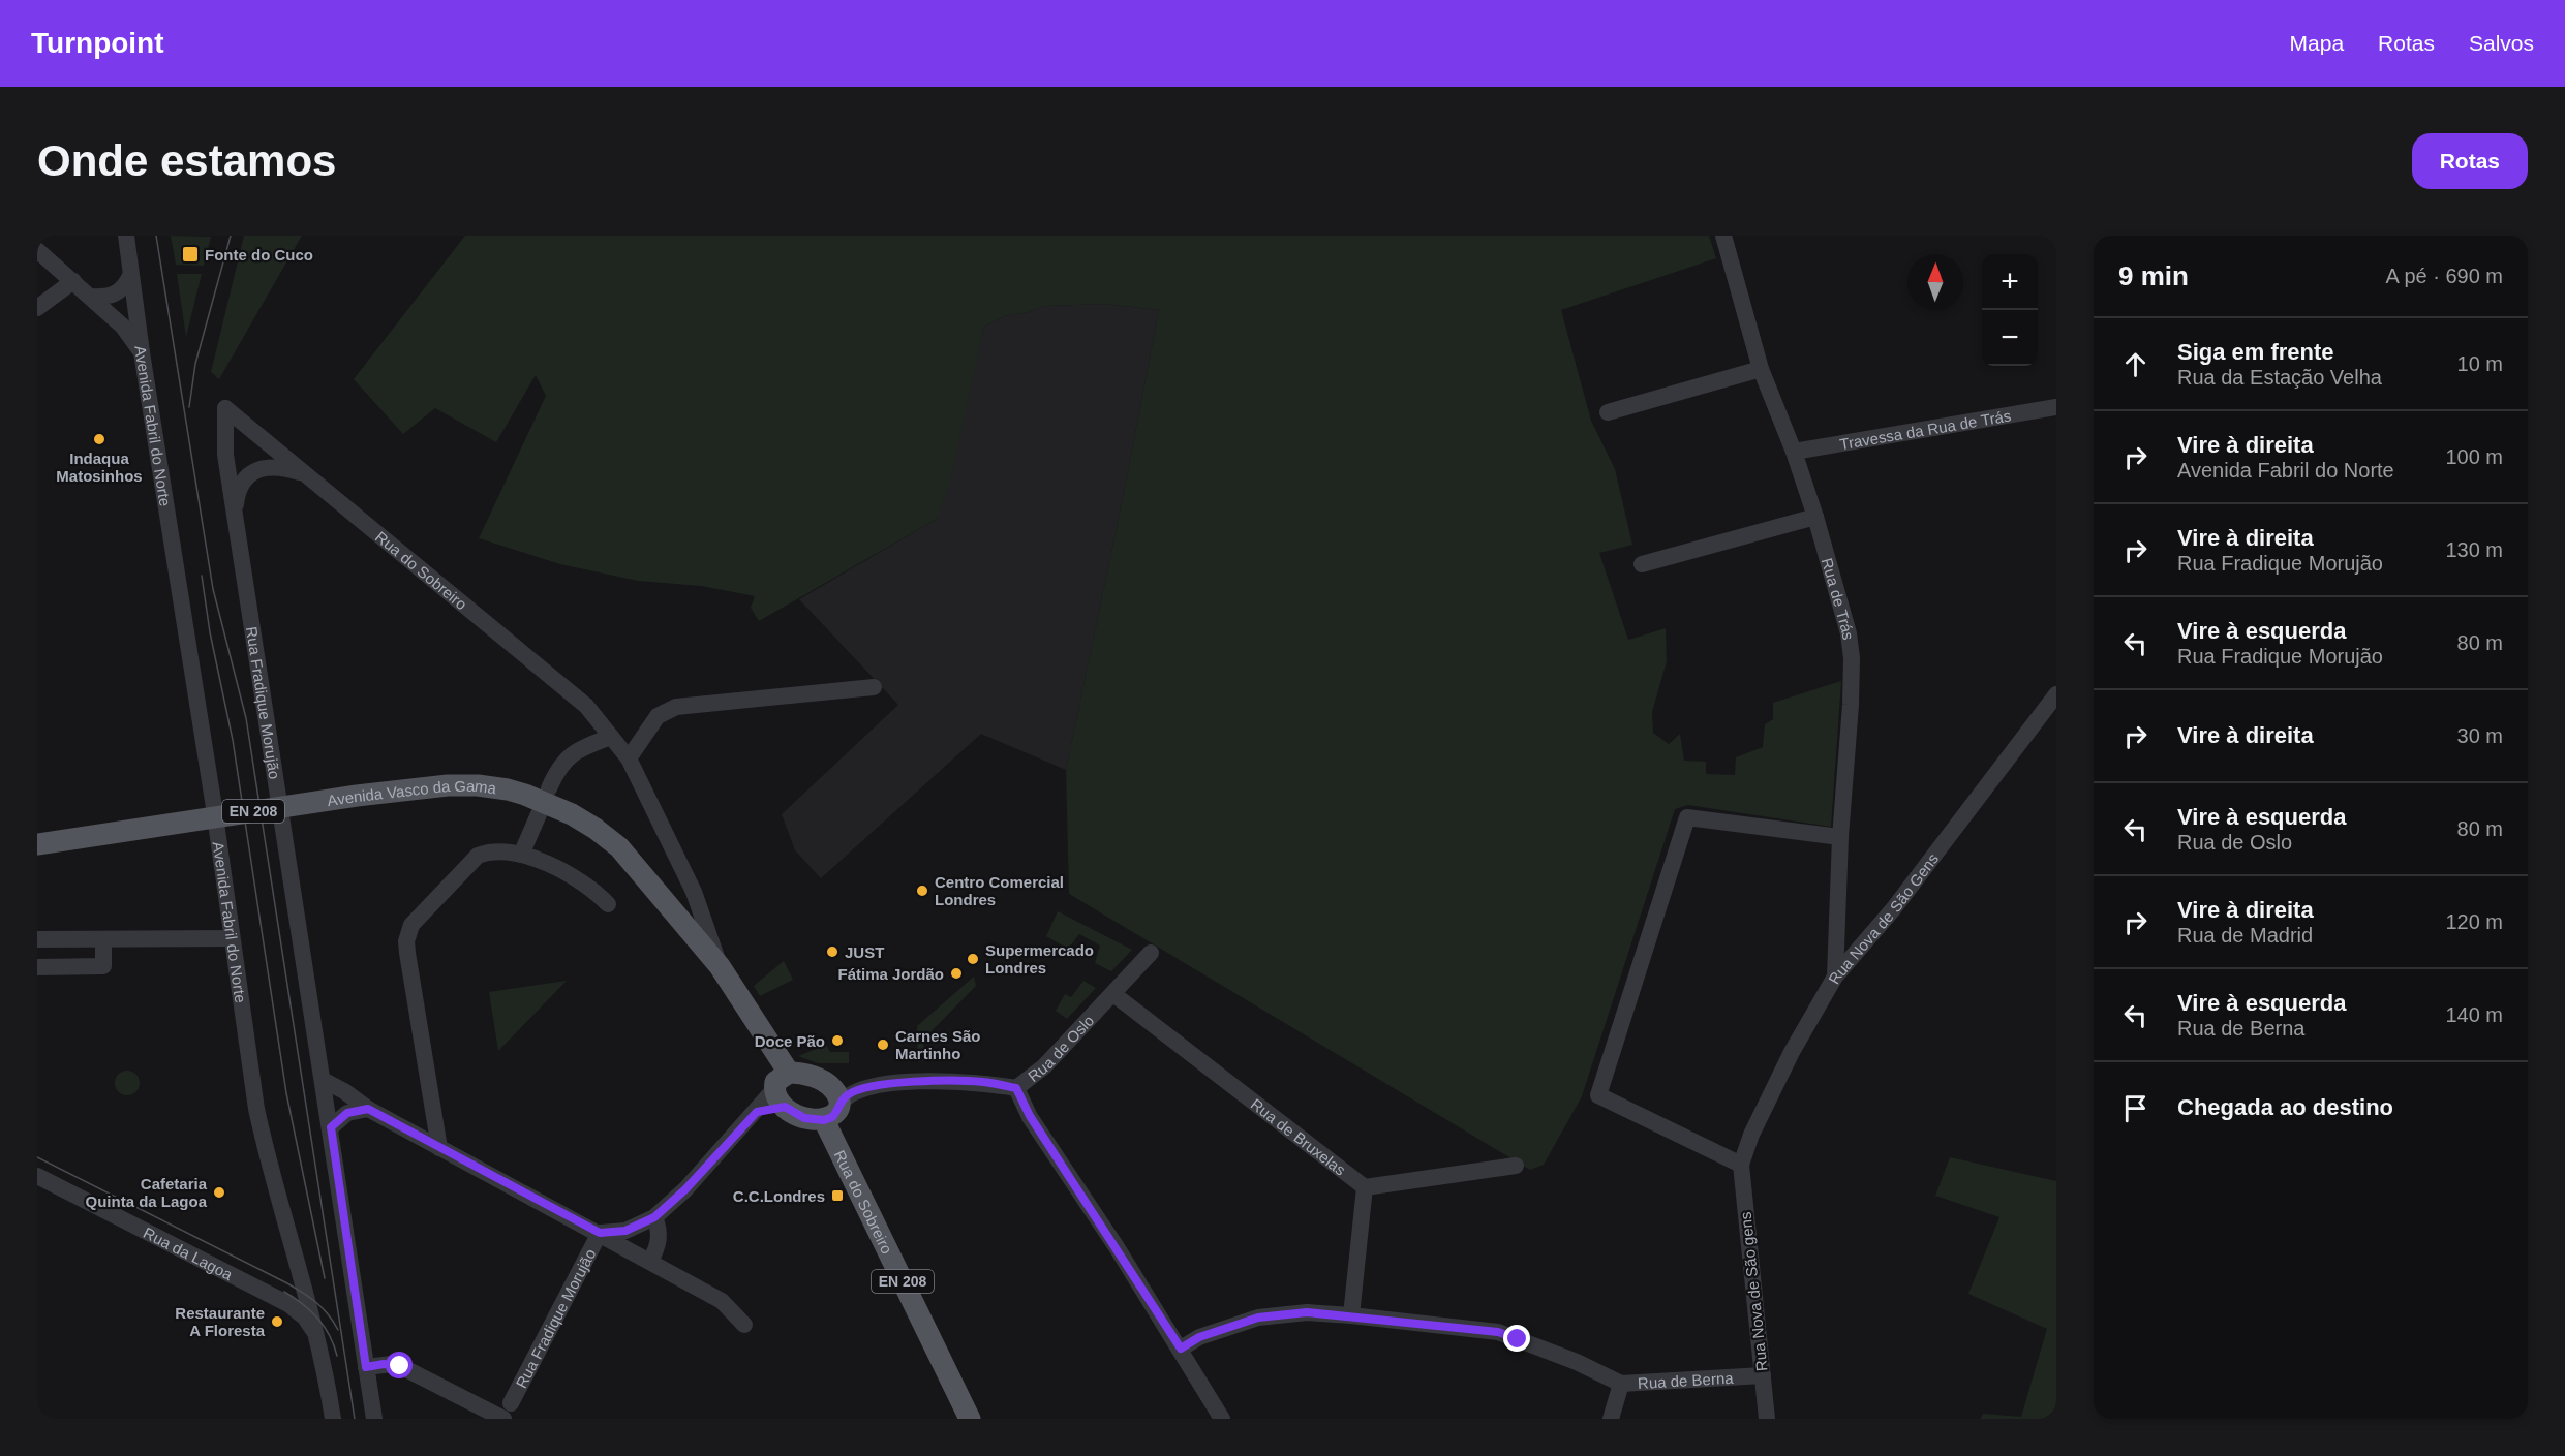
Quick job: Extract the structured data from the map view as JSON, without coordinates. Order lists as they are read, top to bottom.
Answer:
{
  "streets": {
    "main road": ["Rua do Sobreiro", "Avenida Vasco da Gama", "EN 208"],
    "street": [
      "Avenida Fabril do Norte",
      "Travessa da Rua de Trás",
      "Rua de Trás",
      "Rua Fradique Morujão",
      "Rua Nova de São Gens",
      "Rua de Oslo",
      "Rua de Bruxelas",
      "Rua da Lagoa",
      "Rua Nova de São gens",
      "Rua de Berna"
    ]
  },
  "crossings": [
    ["Avenida Fabril do Norte", "Rua da Lagoa"],
    ["Travessa da Rua de Trás", "Rua de Trás"],
    ["Rua do Sobreiro", "Rua Fradique Morujão"],
    ["Rua do Sobreiro", "Avenida Vasco da Gama"],
    ["Rua do Sobreiro", "Rua de Oslo"],
    ["Rua de Trás", "Rua Nova de São Gens"],
    ["Rua Fradique Morujão", "Rua de Oslo"],
    ["Rua Nova de São Gens", "Rua Nova de São gens"],
    ["Rua de Oslo", "Rua de Bruxelas"],
    ["Rua Nova de São gens", "Rua de Berna"]
  ],
  "places": {
    "transit": ["Fonte do Cuco", "C.C.Londres"],
    "other": [
      "Indaqua Matosinhos",
      "Centro Comercial Londres",
      "JUST",
      "Supermercado Londres",
      "Fátima Jordão",
      "Doce Pão",
      "Carnes São Martinho",
      "Cafetaria Quinta da Lagoa",
      "Restaurante A Floresta"
    ]
  },
  "north": "top",
  "page": {
    "header": "Turnpoint",
    "nav": ["Mapa", "Rotas", "Salvos"],
    "buttons": "Rotas",
    "title": "Onde estamos",
    "heading": ["9 min", "A pé · 690 m"],
    "map_buttons": ["+", "−"],
    "list": [
      ["Siga em frente", "Rua da Estação Velha", "10 m"],
      ["Vire à direita", "Avenida Fabril do Norte", "100 m"],
      ["Vire à direita", "Rua Fradique Morujão", "130 m"],
      ["Vire à esquerda", "Rua Fradique Morujão", "80 m"],
      ["Vire à direita", "30 m"],
      ["Vire à esquerda", "Rua de Oslo", "80 m"],
      ["Vire à direita", "Rua de Madrid", "120 m"],
      ["Vire à esquerda", "Rua de Berna", "140 m"],
      "Chegada ao destino"
    ]
  }
}
